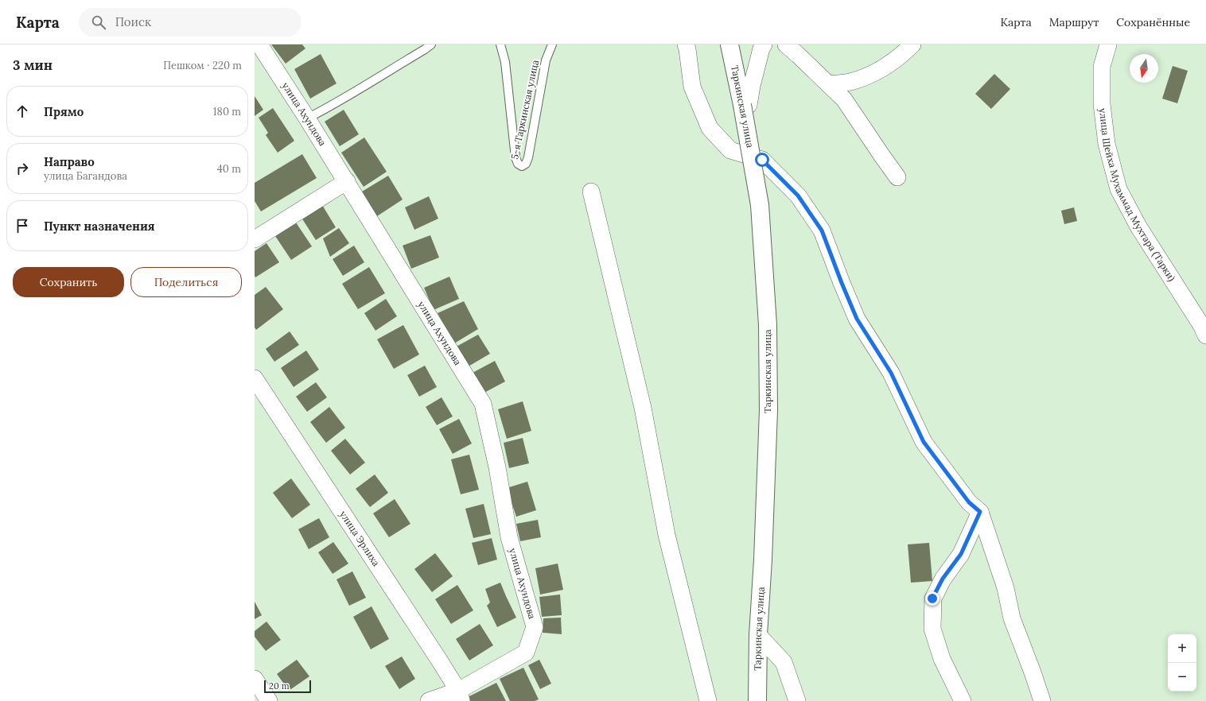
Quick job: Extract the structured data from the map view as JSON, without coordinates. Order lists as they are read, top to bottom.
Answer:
{
  "streets": {
    "street": [
      "Таркинская улица",
      "улица Ахундова",
      "улица Шейха Мухаммад Мухтара (Тарки)",
      "улица Эрлиха"
    ],
    "lane": ["5-я Таркинская улица"]
  },
  "crossings": [
    ["улица Ахундова", "улица Эрлиха"]
  ],
  "scale_bar": "20 m",
  "north": "bottom",
  "page": {
    "header": "Карта",
    "search": "Поиск",
    "nav": ["Карта", "Маршрут", "Сохранённые"],
    "heading": ["3 мин", "Пешком · 220 m"],
    "list": [
      ["Прямо", "180 m"],
      ["Направо", "улица Багандова", "40 m"],
      "Пункт назначения"
    ],
    "buttons": ["Сохранить", "Поделиться"],
    "map_buttons": ["+", "−"],
    "scale": "20 m"
  }
}
